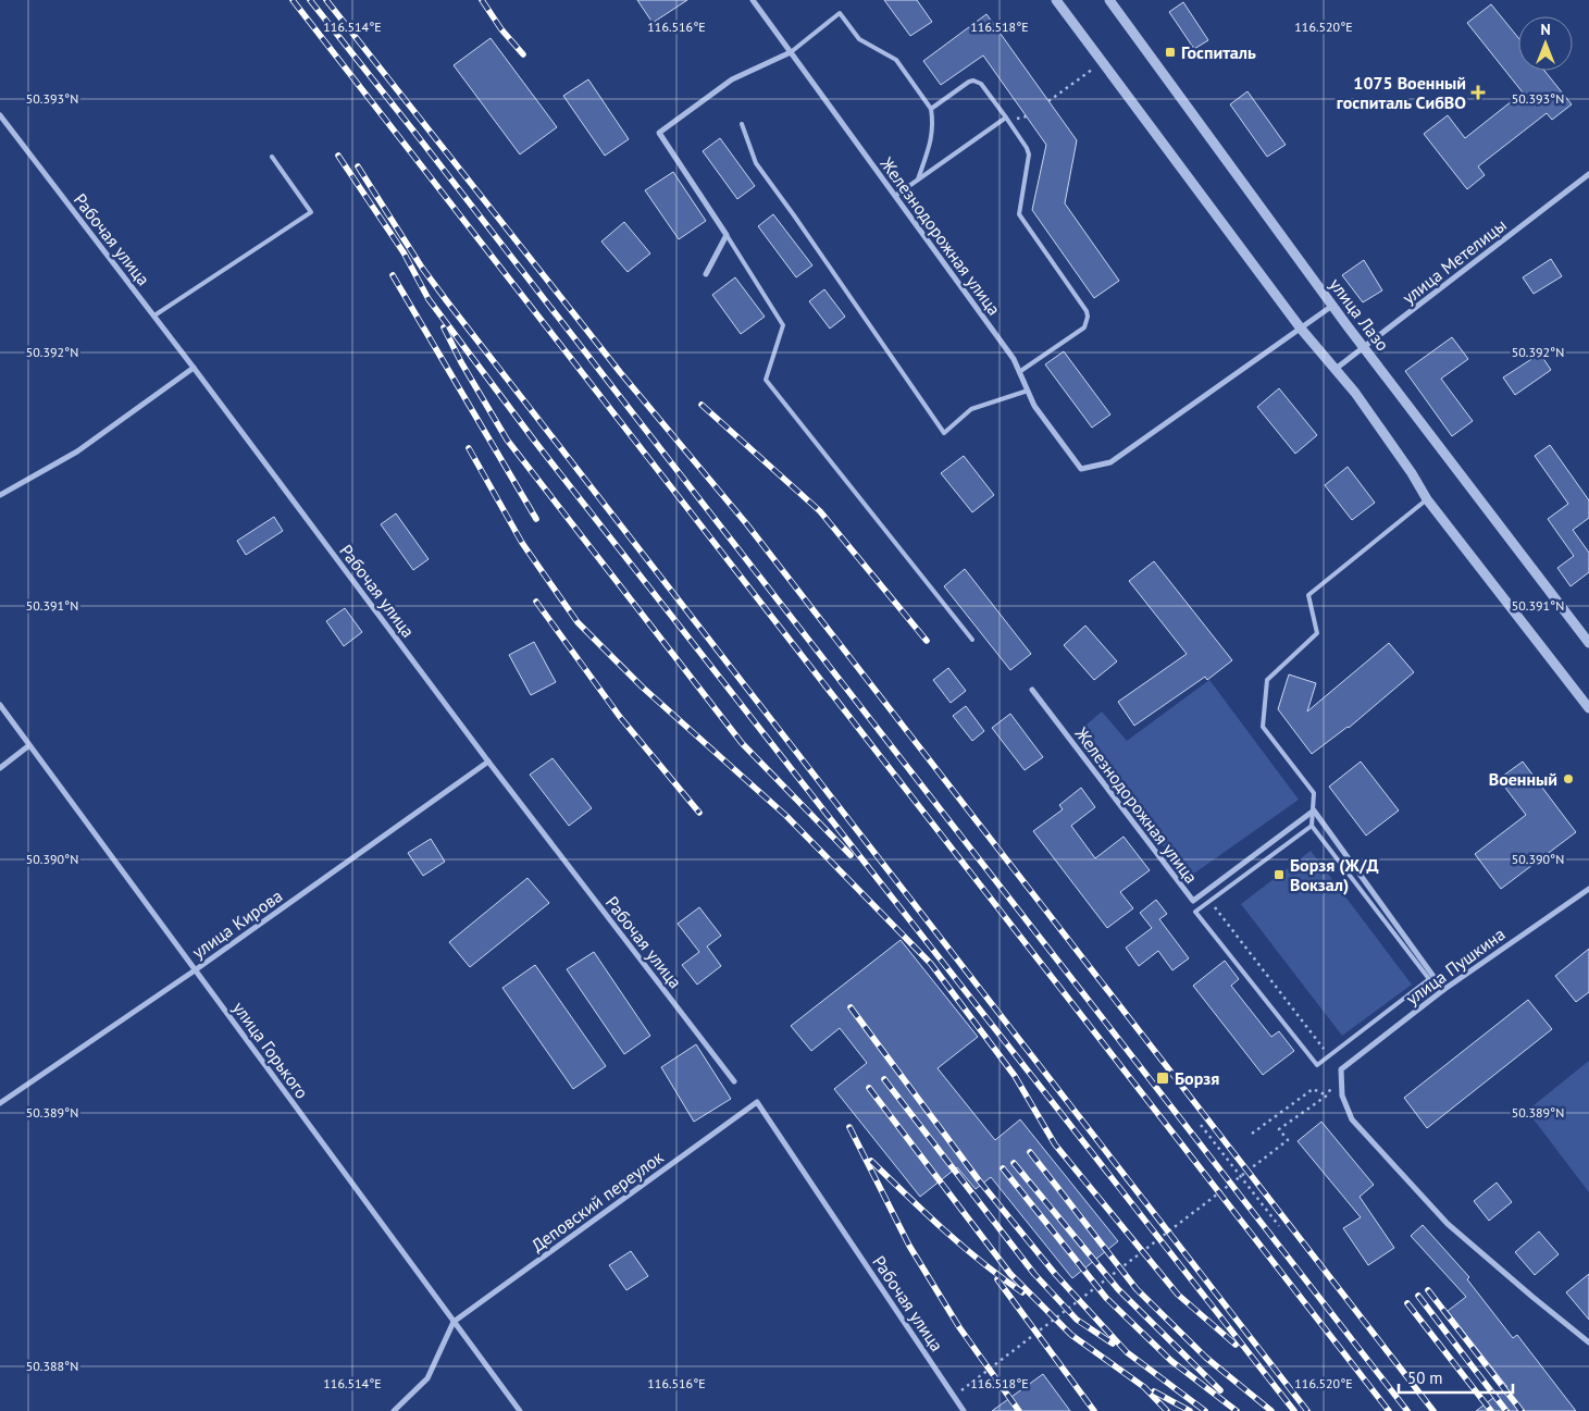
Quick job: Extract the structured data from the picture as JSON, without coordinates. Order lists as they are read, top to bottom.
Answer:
{
  "streets": {
    "street": [
      "Железнодорожная улица",
      "Рабочая улица",
      "улица Метелицы",
      "улица Лазо",
      "улица Кирова",
      "улица Пушкина",
      "улица Горького",
      "Деповский переулок"
    ]
  },
  "crossings": [
    ["Рабочая улица", "улица Кирова"],
    ["Рабочая улица", "Деповский переулок"],
    ["улица Метелицы", "улица Лазо"],
    ["улица Кирова", "улица Горького"],
    ["улица Горького", "Деповский переулок"]
  ],
  "places": {
    "transit": ["Госпиталь", "Борзя (Ж/Д Вокзал)", "Борзя"],
    "health": ["1075 Военный госпиталь СибВО"],
    "other": ["Военный"]
  },
  "scale_bar": "50 m",
  "north": "top",
  "coordinates": [
    "116.514°E",
    "116.516°E",
    "116.518°E",
    "116.520°E",
    "50.393°N",
    "50.392°N",
    "50.391°N",
    "50.390°N",
    "50.389°N",
    "50.388°N"
  ]
}
